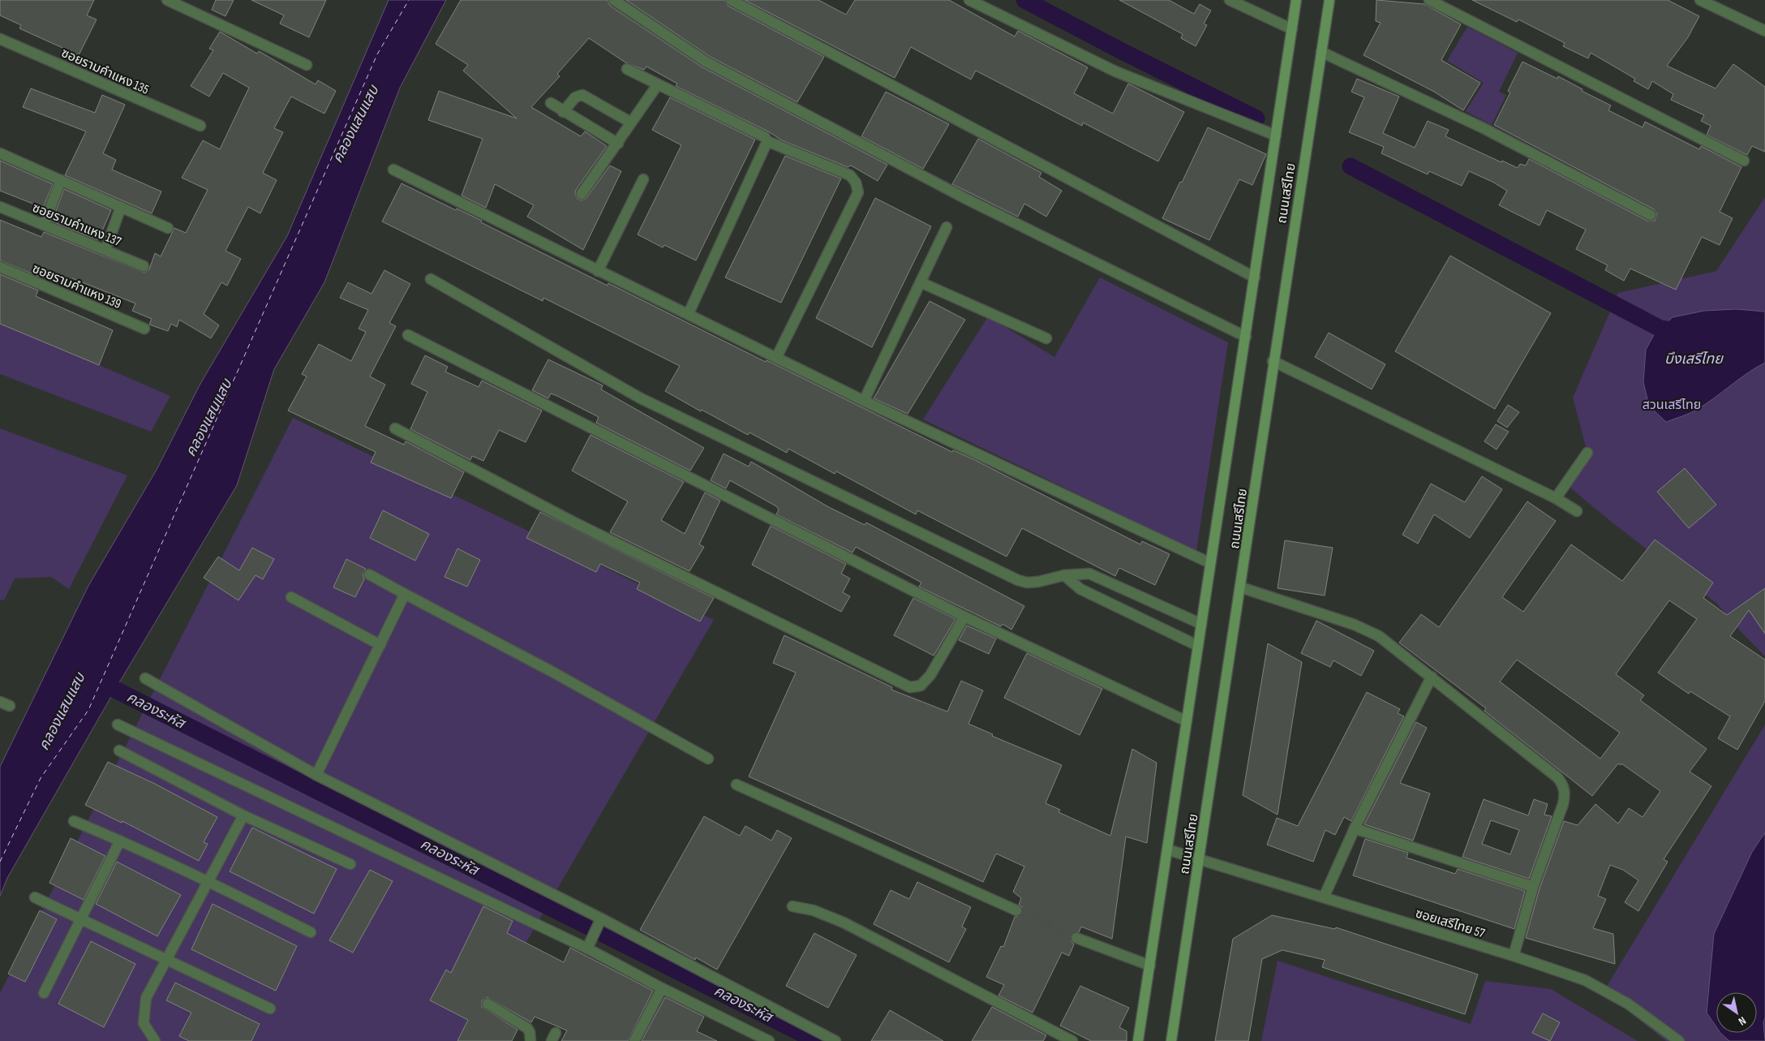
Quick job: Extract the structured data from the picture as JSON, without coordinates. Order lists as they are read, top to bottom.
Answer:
{
  "streets": {
    "main road": ["ถนนเสรีไทย"],
    "street": [
      "ซอยรามคำแหง 135",
      "ซอยรามคำแหง 137",
      "ซอยรามคำแหง 139",
      "ซอยเสรีไทย 57"
    ]
  },
  "crossings": [
    ["ถนนเสรีไทย", "ซอยเสรีไทย 57"]
  ],
  "water": ["คลองแสนแสบ", "บึงเสรีไทย", "คลองระหัส"],
  "parks": ["สวนเสรีไทย"],
  "north": "bottom right"
}
